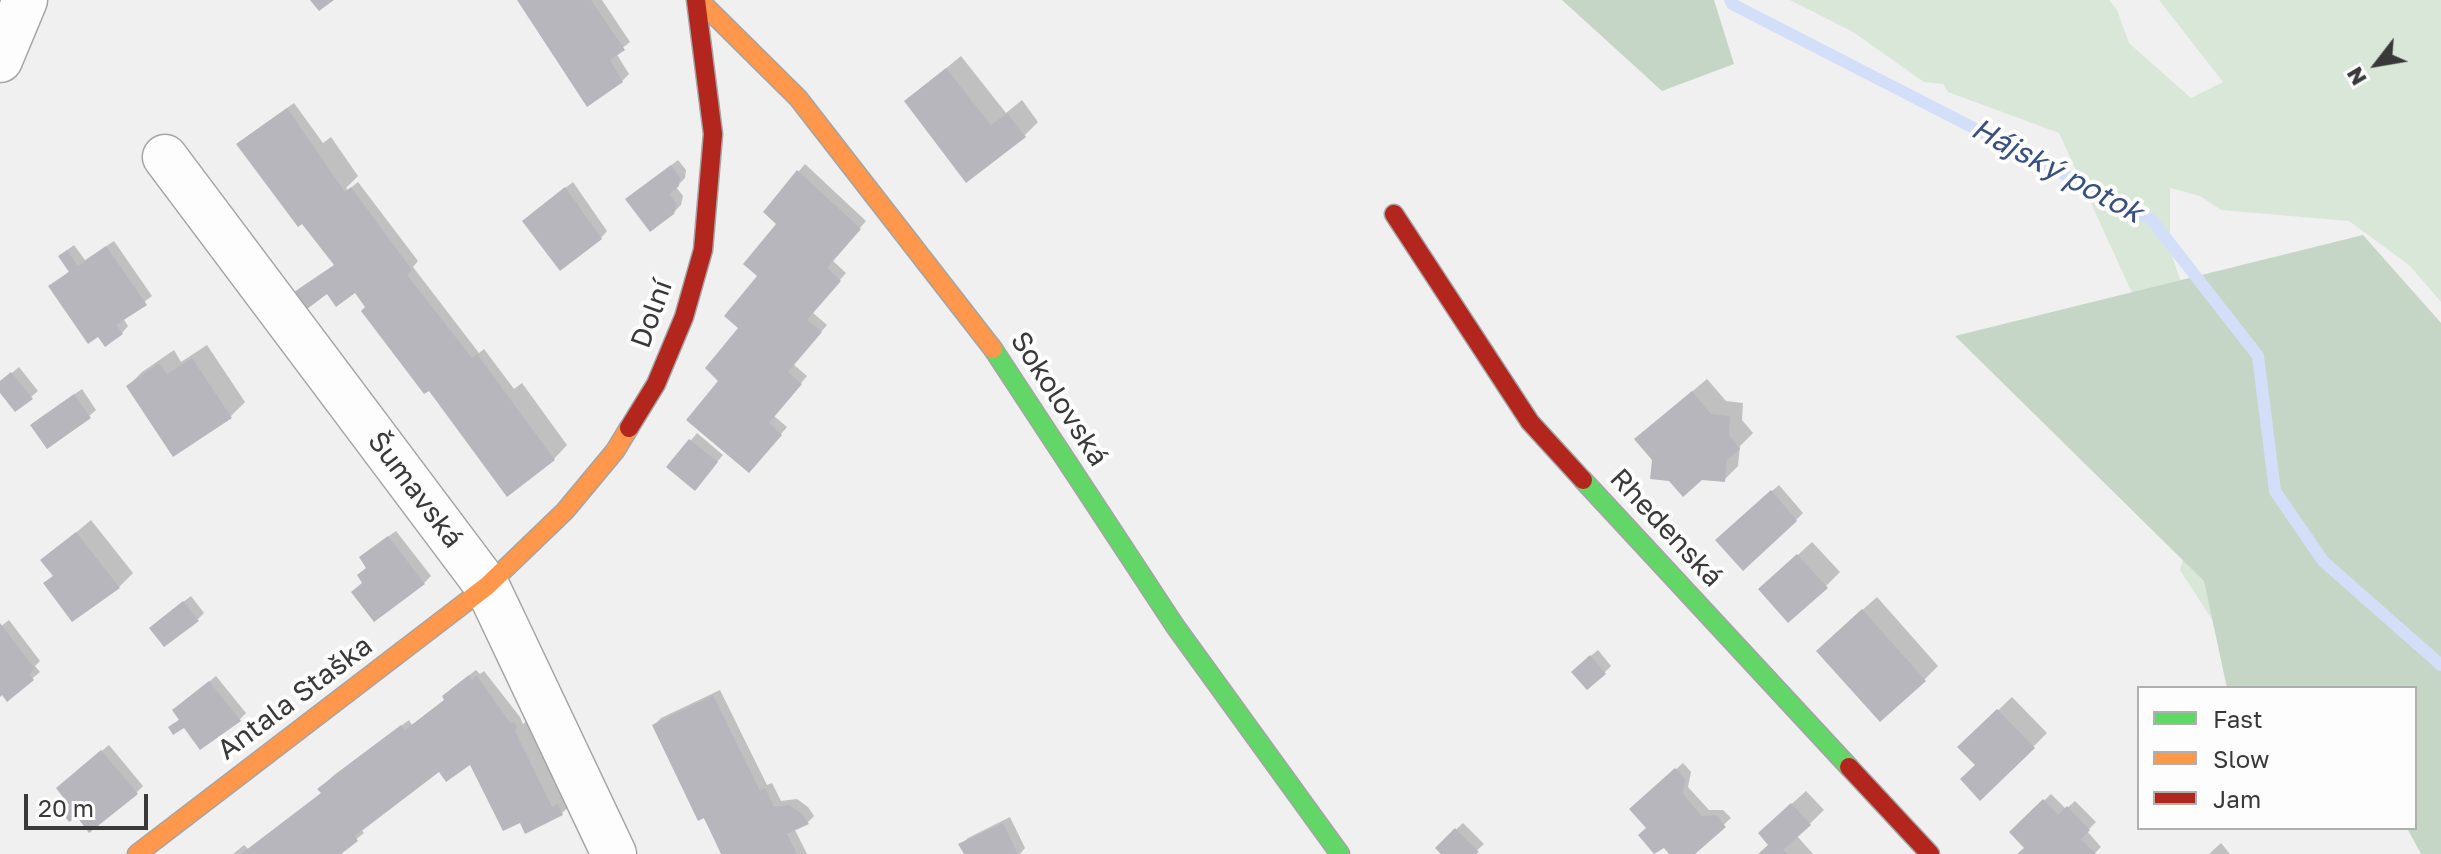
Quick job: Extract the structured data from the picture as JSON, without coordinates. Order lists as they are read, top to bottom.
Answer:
{
  "streets": {
    "street": [
      "Dolní",
      "Sokolovská",
      "Šumavská",
      "Rhedenská",
      "Antala Staška"
    ]
  },
  "crossings": [
    ["Dolní", "Sokolovská"],
    ["Dolní", "Šumavská"],
    ["Dolní", "Antala Staška"],
    ["Šumavská", "Antala Staška"]
  ],
  "water": ["Hájský potok"],
  "legend": ["Fast", "Slow", "Jam"],
  "scale_bar": "20 m",
  "north": "bottom left"
}
